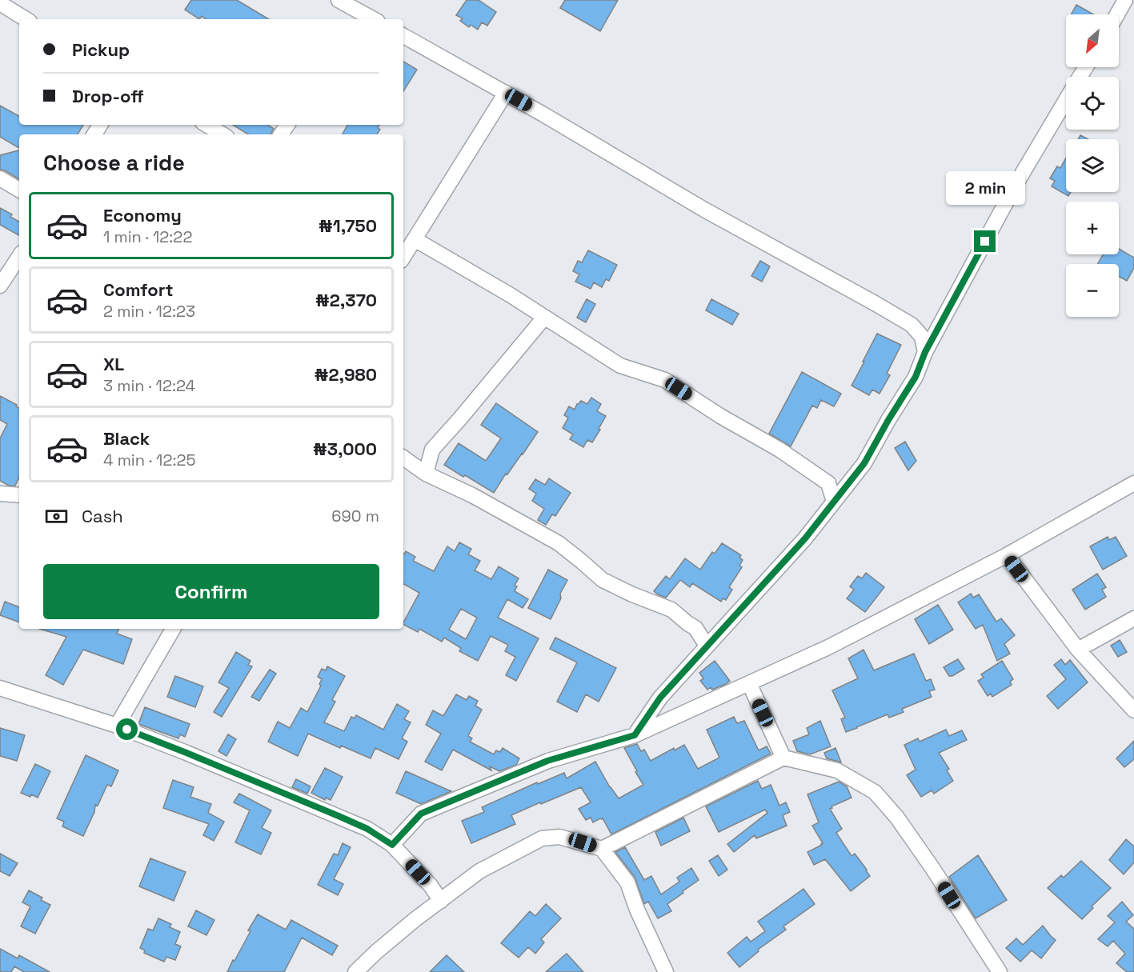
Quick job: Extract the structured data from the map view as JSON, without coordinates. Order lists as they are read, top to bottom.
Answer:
{
  "north": "bottom left",
  "page": {
    "map_buttons": ["+", "−"],
    "banner": ["Pickup", "Drop-off"],
    "heading": "Choose a ride",
    "bubble": "2 min",
    "list": [
      {
        "name": "Economy",
        "note": "1 min · 12:22",
        "value": "₦1,750"
      },
      {
        "name": "Comfort",
        "note": "2 min · 12:23",
        "value": "₦2,370"
      },
      {
        "name": "XL",
        "note": "3 min · 12:24",
        "value": "₦2,980"
      },
      {
        "name": "Black",
        "note": "4 min · 12:25",
        "value": "₦3,000"
      }
    ],
    "pay": ["Cash", "690 m"],
    "buttons": "Confirm"
  }
}
